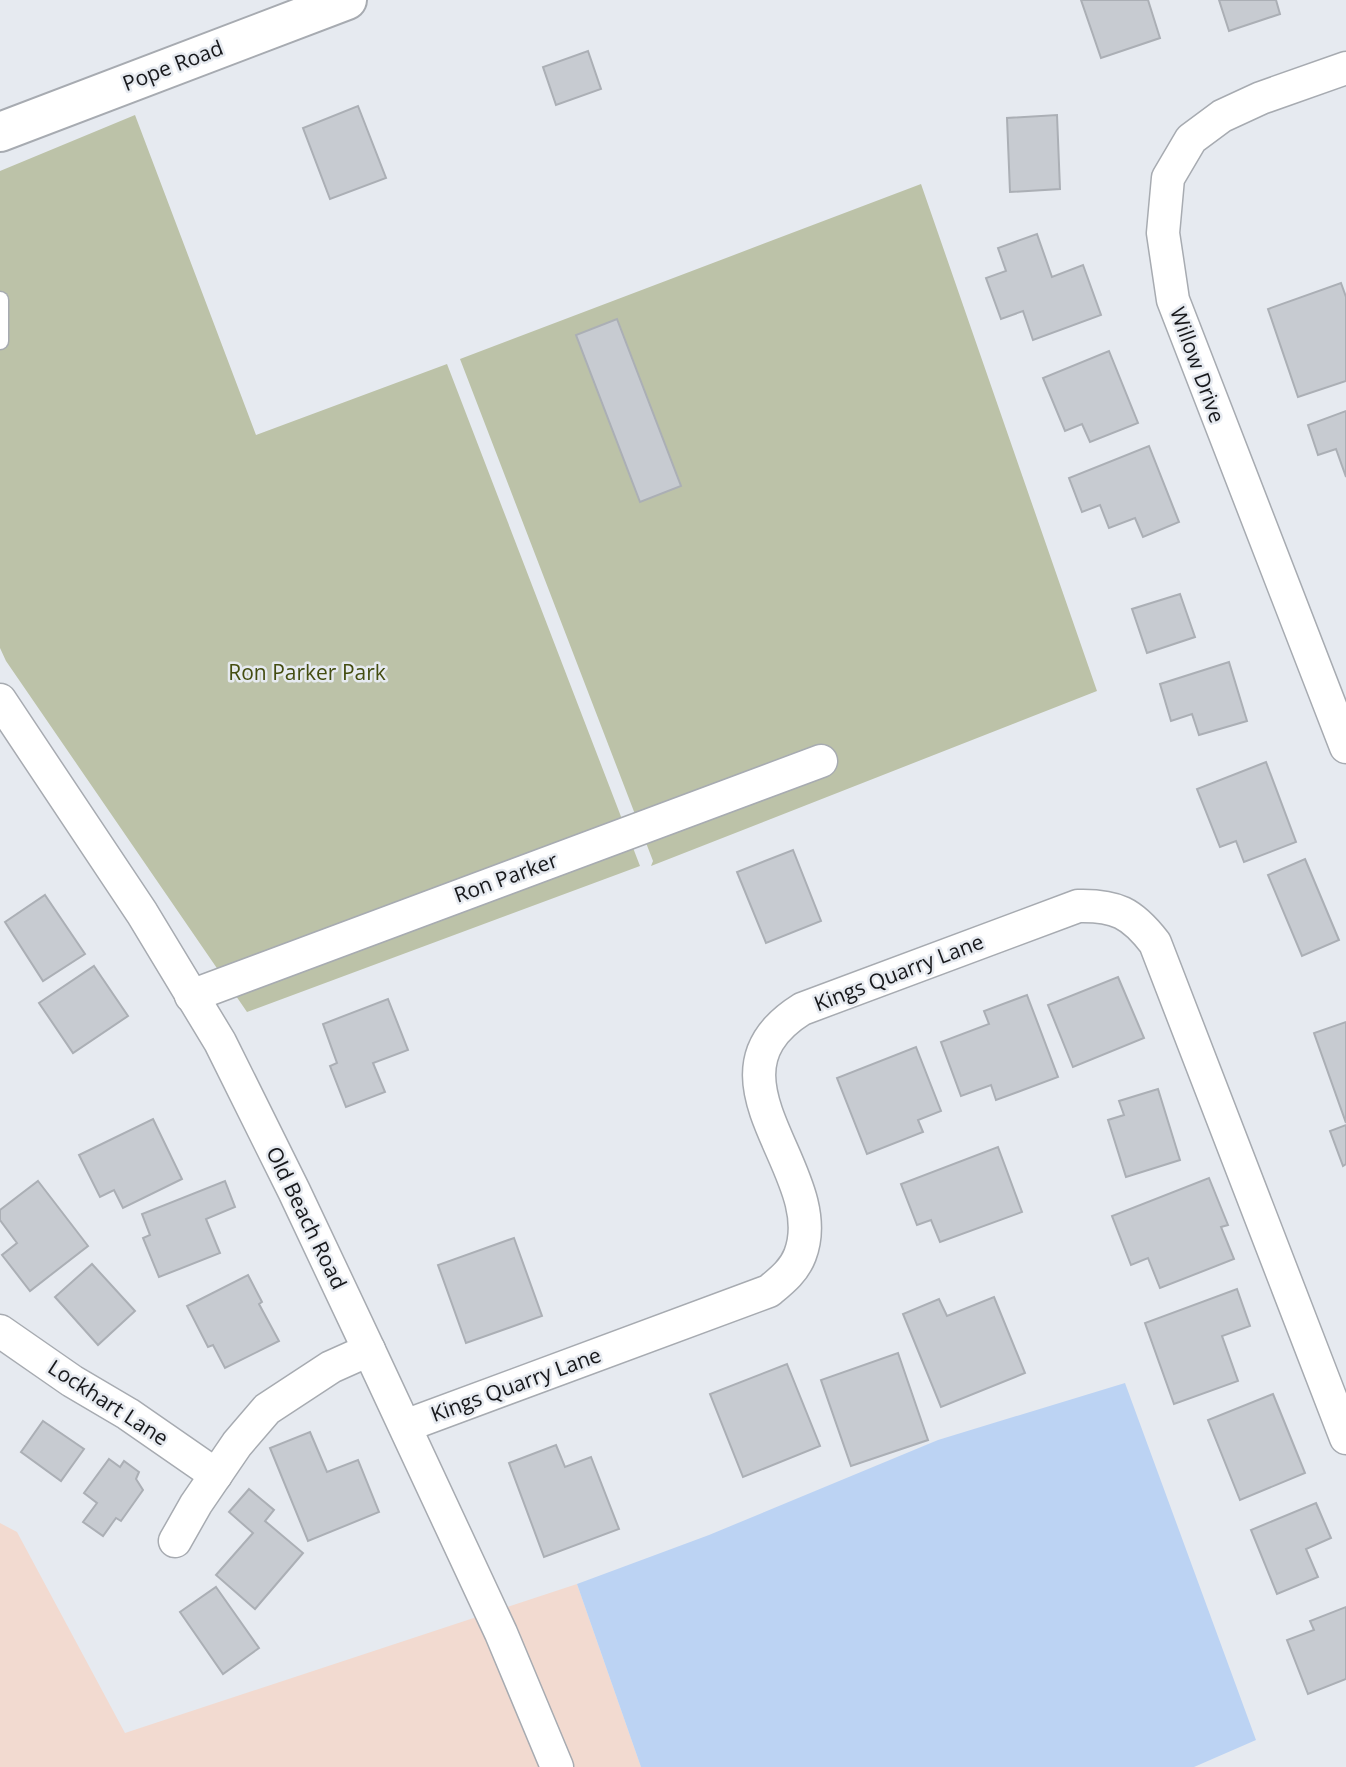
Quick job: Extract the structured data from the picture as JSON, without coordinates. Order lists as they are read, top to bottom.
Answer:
{
  "streets": {
    "street": [
      "Pope Road",
      "Willow Drive",
      "Ron Parker",
      "Kings Quarry Lane",
      "Old Beach Road",
      "Lockhart Lane"
    ]
  },
  "crossings": [
    ["Ron Parker", "Old Beach Road"],
    ["Kings Quarry Lane", "Old Beach Road"]
  ],
  "parks": ["Ron Parker Park"]
}
